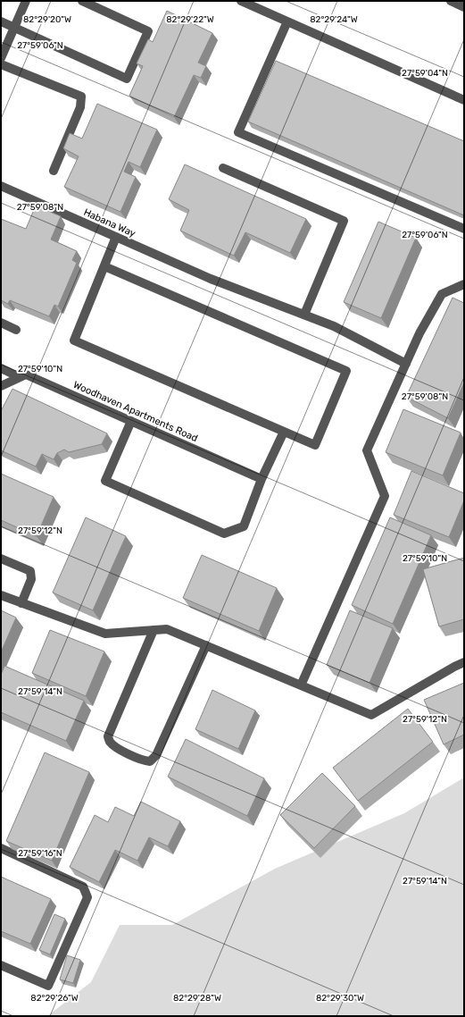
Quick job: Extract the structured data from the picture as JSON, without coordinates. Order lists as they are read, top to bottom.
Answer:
{
  "streets": {
    "street": ["Habana Way", "Woodhaven Apartments Road"]
  },
  "coordinates": [
    "82°29'20\"W",
    "82°29'22\"W",
    "82°29'24\"W",
    "27°59'06\"N",
    "27°59'04\"N",
    "27°59'08\"N",
    "27°59'10\"N",
    "27°59'12\"N",
    "27°59'14\"N",
    "27°59'16\"N",
    "82°29'26\"W",
    "82°29'28\"W",
    "82°29'30\"W"
  ]
}
